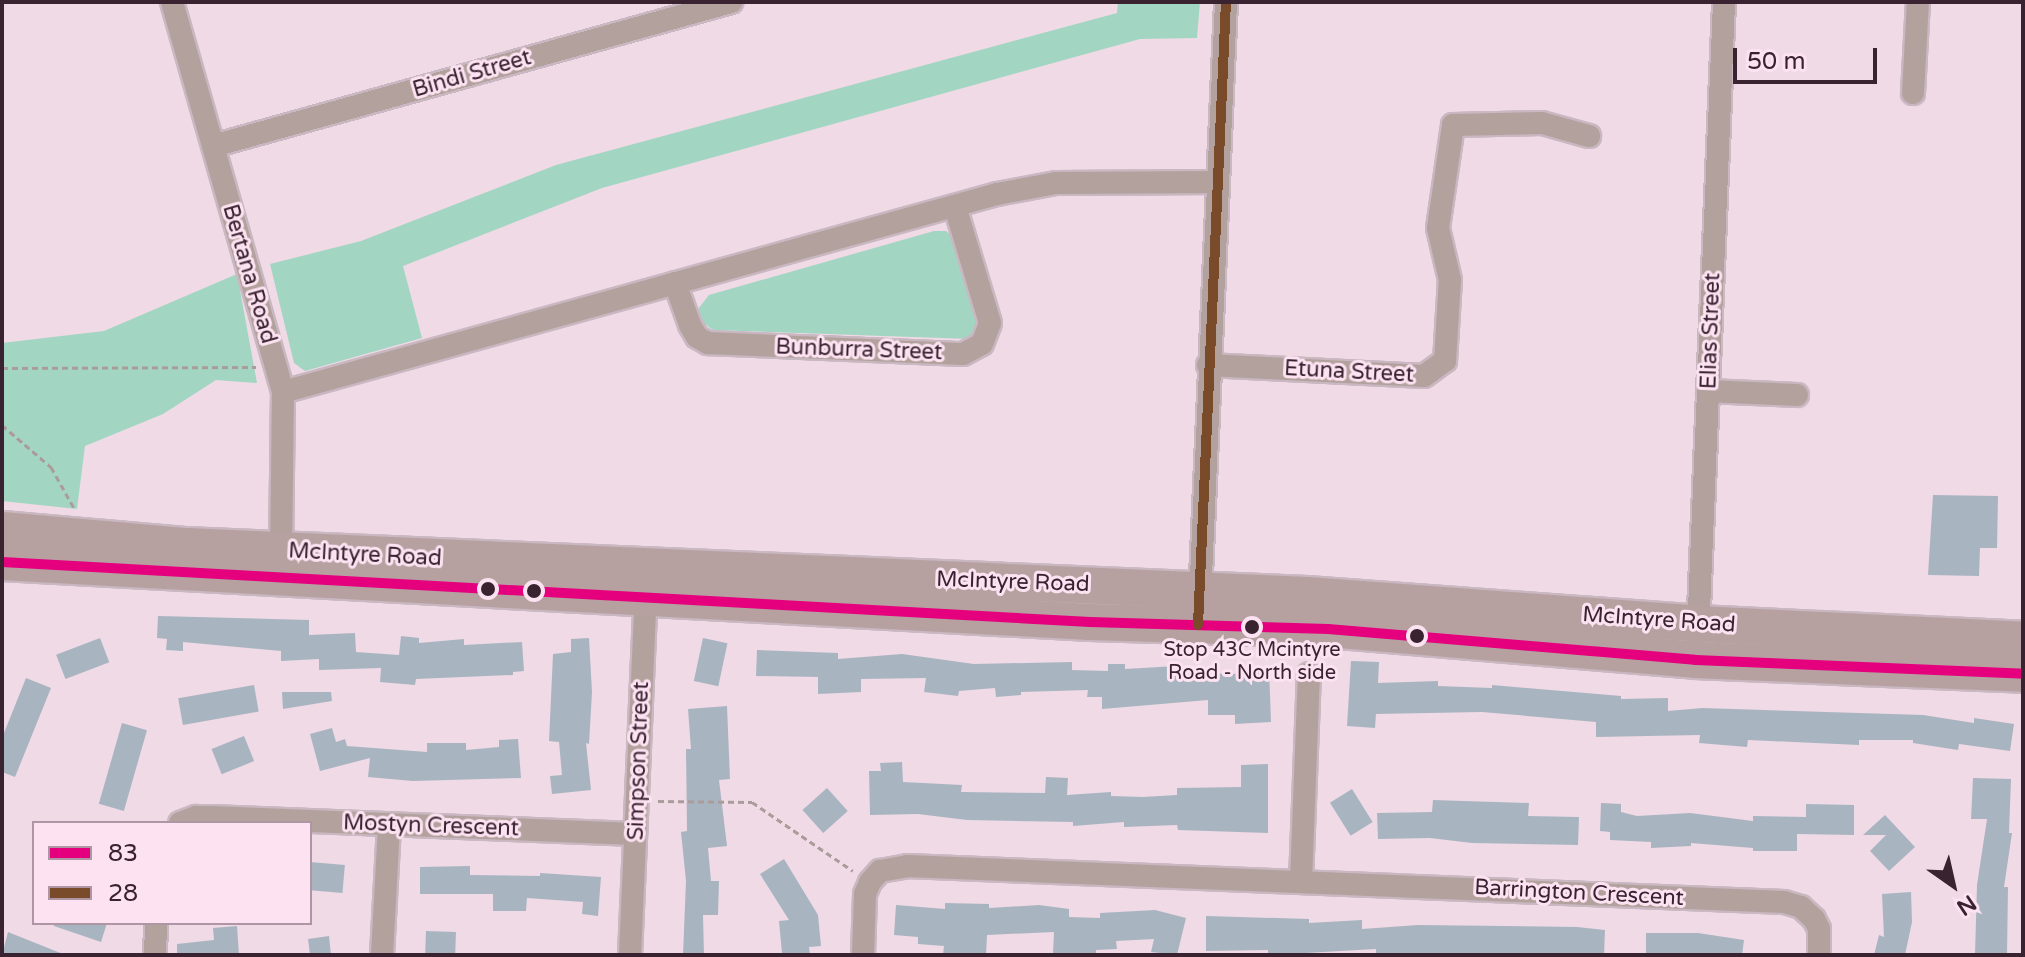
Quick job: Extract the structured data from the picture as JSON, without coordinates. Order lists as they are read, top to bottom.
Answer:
{
  "streets": {
    "main road": ["McIntyre Road"],
    "street": [
      "Bindi Street",
      "Bertana Road",
      "Elias Street",
      "Bunburra Street",
      "Etuna Street",
      "Simpson Street",
      "Mostyn Crescent",
      "Barrington Crescent"
    ]
  },
  "crossings": [
    ["Bindi Street", "Bertana Road"],
    ["Bertana Road", "McIntyre Road"],
    ["Elias Street", "McIntyre Road"],
    ["McIntyre Road", "Simpson Street"],
    ["Simpson Street", "Mostyn Crescent"]
  ],
  "places": ["Stop 43C Mcintyre Road - North side"],
  "lines": ["transit line 28", "transit line 83"],
  "legend": ["83", "28"],
  "scale_bar": "50 m",
  "north": "bottom right"
}
